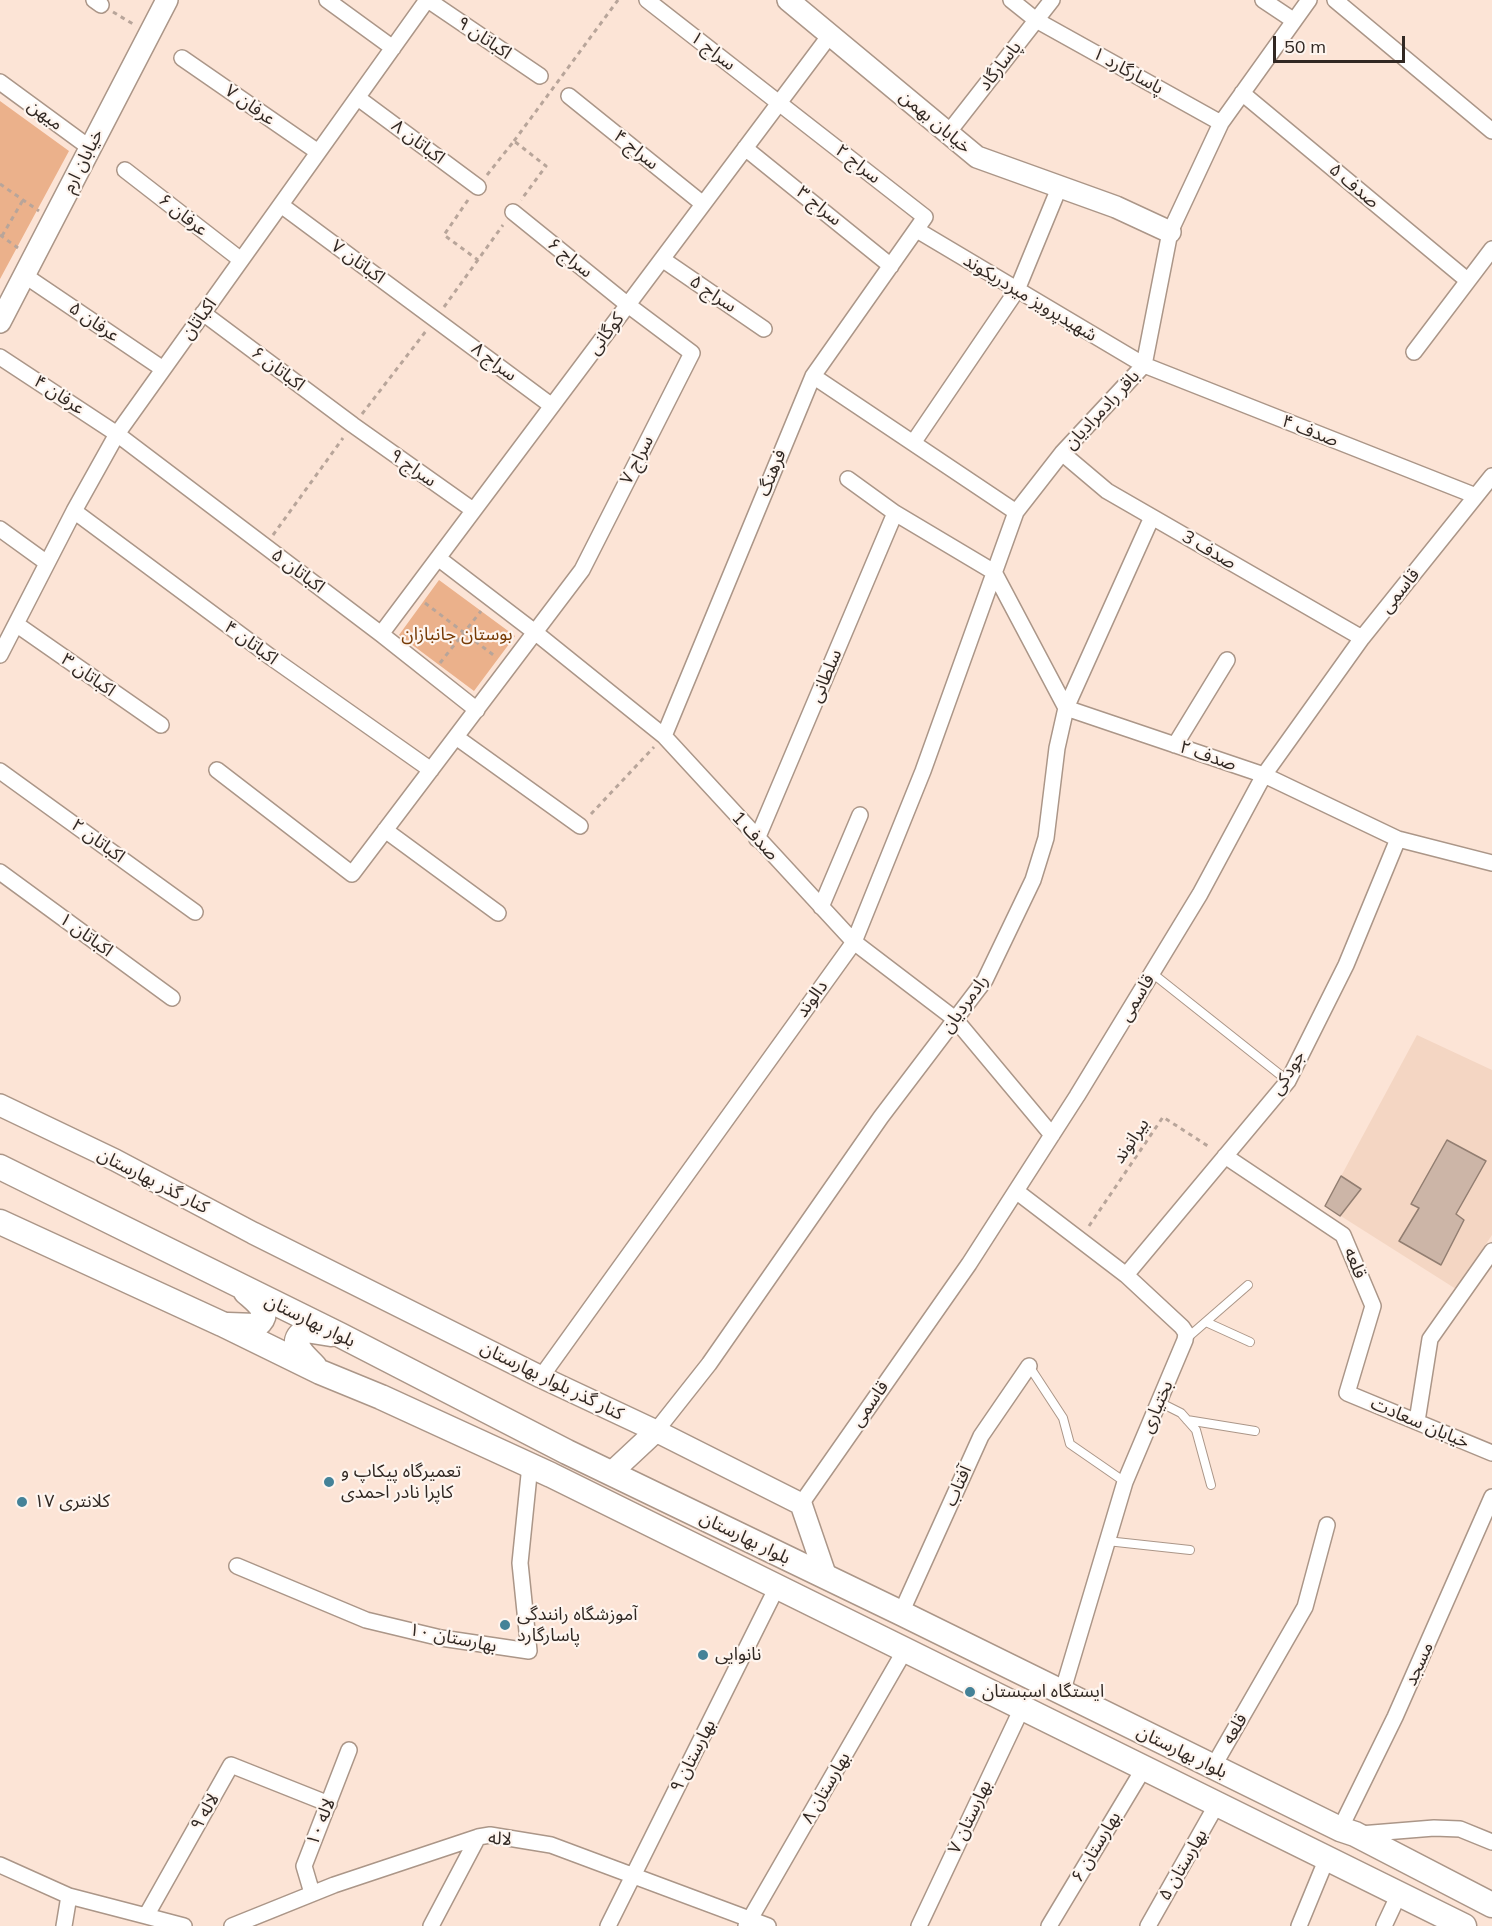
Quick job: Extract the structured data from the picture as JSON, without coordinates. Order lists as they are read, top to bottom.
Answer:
{
  "streets": {
    "main road": [
      "خیابان بهمن",
      "خیابان ارم",
      "کنار گذر بهارستان",
      "بلوار بهارستان",
      "کنار گذر بلوار بهارستان"
    ],
    "street": [
      "اکباتان ۹",
      "سراج ۱",
      "پاسارگاد",
      "پاسارگارد ۱",
      "عرفان ۷",
      "میهن",
      "اکباتان ۸",
      "سراج ۴",
      "سراج ۲",
      "صدف ۵",
      "سراج ۳",
      "عرفان ۶",
      "سراج ۶",
      "اکباتان ۷",
      "سراج ۵",
      "شهیدپرویز میردریکوند",
      "اکباتان",
      "عرفان ۵",
      "کوگانی",
      "سراج ۸",
      "اکباتان ۶",
      "عرفان ۴",
      "باقر رادمرادیان",
      "صدف ۴",
      "سراج ۷",
      "سراج ۹",
      "فرهنگ",
      "صدف 3",
      "اکباتان ۵",
      "قاسمی",
      "اکباتان ۴",
      "اکباتان ۳",
      "سلطانی",
      "صدف ۲",
      "صدف 1",
      "اکباتان ۲",
      "اکباتان ۱",
      "دالوند",
      "رادمردیان",
      "جودکی",
      "قلعه",
      "بختیاری",
      "خیابان سعادت",
      "آفتاب",
      "بهارستان ۱۰",
      "مسجد",
      "بهارستان ۹",
      "بهارستان ۸",
      "لاله ۹",
      "بهارستان ۷",
      "لاله ۱۰",
      "لاله",
      "بهارستان ۶",
      "بهارستان ۵"
    ],
    "path": ["بیرانوند"]
  },
  "crossings": [
    ["اکباتان ۹", "اکباتان"],
    ["سراج ۱", "سراج ۲"],
    ["سراج ۱", "کوگانی"],
    ["پاسارگاد", "پاسارگارد ۱"],
    ["پاسارگاد", "خیابان بهمن"],
    ["پاسارگارد ۱", "باقر رادمرادیان"],
    ["عرفان ۷", "اکباتان"],
    ["میهن", "خیابان ارم"],
    ["خیابان بهمن", "کوگانی"],
    ["خیابان بهمن", "باقر رادمرادیان"],
    ["اکباتان ۸", "اکباتان"],
    ["سراج ۴", "کوگانی"],
    ["خیابان ارم", "عرفان ۵"],
    ["سراج ۲", "شهیدپرویز میردریکوند"],
    ["سراج ۲", "کوگانی"],
    ["سراج ۲", "فرهنگ"],
    ["صدف ۵", "باقر رادمرادیان"],
    ["سراج ۳", "کوگانی"],
    ["سراج ۳", "فرهنگ"],
    ["عرفان ۶", "اکباتان"],
    ["سراج ۶", "کوگانی"],
    ["سراج ۶", "سراج ۷"],
    ["اکباتان ۷", "اکباتان"],
    ["اکباتان ۷", "سراج ۸"],
    ["سراج ۵", "کوگانی"],
    ["شهیدپرویز میردریکوند", "باقر رادمرادیان"],
    ["شهیدپرویز میردریکوند", "صدف ۴"],
    ["شهیدپرویز میردریکوند", "فرهنگ"],
    ["اکباتان", "عرفان ۵"],
    ["اکباتان", "اکباتان ۶"],
    ["اکباتان", "عرفان ۴"],
    ["اکباتان", "اکباتان ۵"],
    ["اکباتان", "اکباتان ۴"],
    ["اکباتان", "اکباتان ۳"],
    ["کوگانی", "سراج ۸"],
    ["کوگانی", "سراج ۷"],
    ["کوگانی", "سراج ۹"],
    ["کوگانی", "اکباتان ۵"],
    ["کوگانی", "صدف 1"],
    ["اکباتان ۶", "سراج ۹"],
    ["عرفان ۴", "اکباتان ۵"],
    ["باقر رادمرادیان", "صدف ۴"],
    ["باقر رادمرادیان", "صدف 3"],
    ["باقر رادمرادیان", "دالوند"],
    ["صدف ۴", "قاسمی"],
    ["سراج ۷", "صدف 1"],
    ["فرهنگ", "صدف 1"],
    ["صدف 3", "قاسمی"],
    ["صدف 3", "رادمردیان"],
    ["قاسمی", "صدف ۲"],
    ["قاسمی", "صدف 1"],
    ["قاسمی", "کنار گذر بلوار بهارستان"],
    ["سلطانی", "صدف 1"],
    ["صدف ۲", "رادمردیان"],
    ["صدف ۲", "جودکی"],
    ["صدف 1", "دالوند"],
    ["صدف 1", "رادمردیان"],
    ["دالوند", "کنار گذر بلوار بهارستان"],
    ["رادمردیان", "کنار گذر بلوار بهارستان"],
    ["جودکی", "بیرانوند"],
    ["جودکی", "قلعه"],
    ["بیرانوند", "قلعه"],
    ["کنار گذر بهارستان", "کنار گذر بلوار بهارستان"],
    ["قلعه", "بلوار بهارستان"],
    ["قلعه", "خیابان سعادت"],
    ["بلوار بهارستان", "بختیاری"],
    ["بلوار بهارستان", "آفتاب"],
    ["بلوار بهارستان", "بهارستان ۱۰"],
    ["بلوار بهارستان", "مسجد"],
    ["بلوار بهارستان", "بهارستان ۹"],
    ["بلوار بهارستان", "بهارستان ۸"],
    ["بلوار بهارستان", "بهارستان ۷"],
    ["بلوار بهارستان", "بهارستان ۶"],
    ["بلوار بهارستان", "بهارستان ۵"],
    ["بهارستان ۹", "لاله"],
    ["بهارستان ۸", "لاله"],
    ["لاله ۹", "لاله ۱۰"],
    ["لاله ۱۰", "لاله"]
  ],
  "parks": ["بوستان جانبازان"],
  "places": [
    "تعمیرگاه پیکاپ و کاپرا نادر احمدی",
    "کلانتری ۱۷",
    "آموزشگاه رانندگی پاسارگارد",
    "نانوایی",
    "ایستگاه اسبستان"
  ],
  "scale_bar": "50 m"
}
